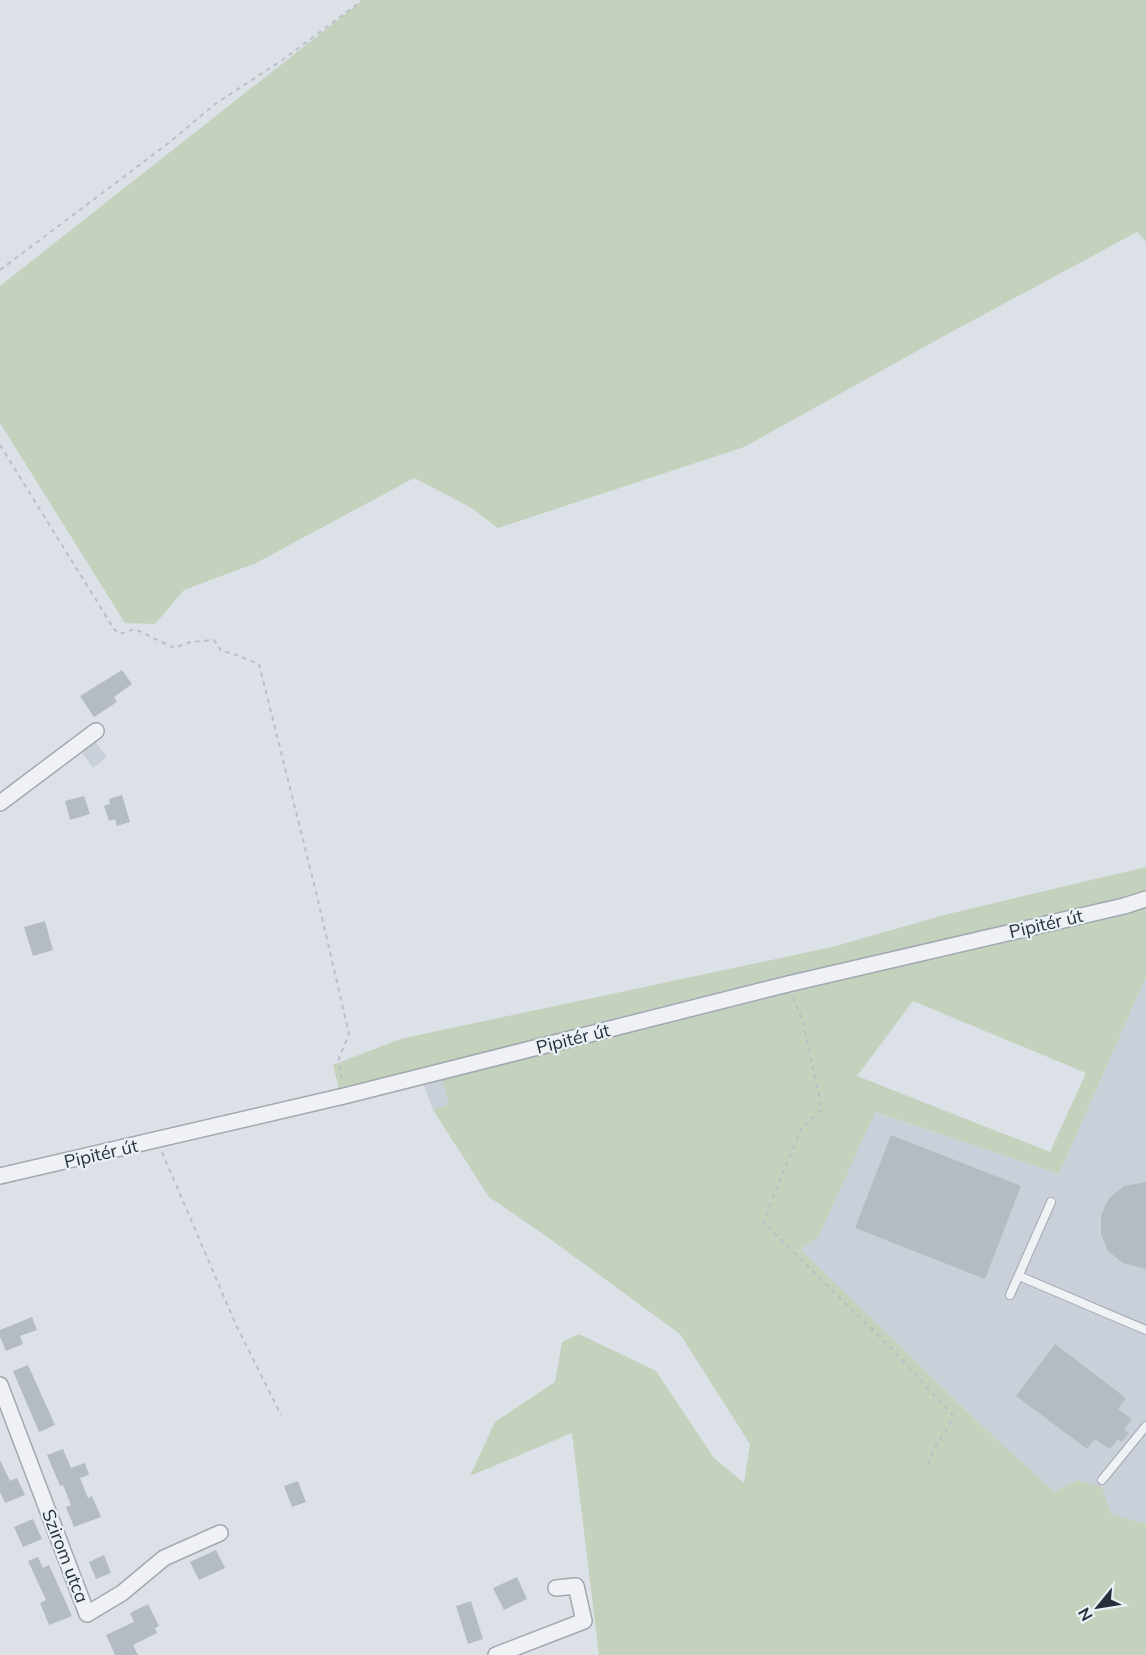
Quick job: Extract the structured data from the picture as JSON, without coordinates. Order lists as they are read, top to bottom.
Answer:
{
  "streets": {
    "street": ["Pipitér út", "Szirom utca"]
  },
  "north": "bottom left"
}
